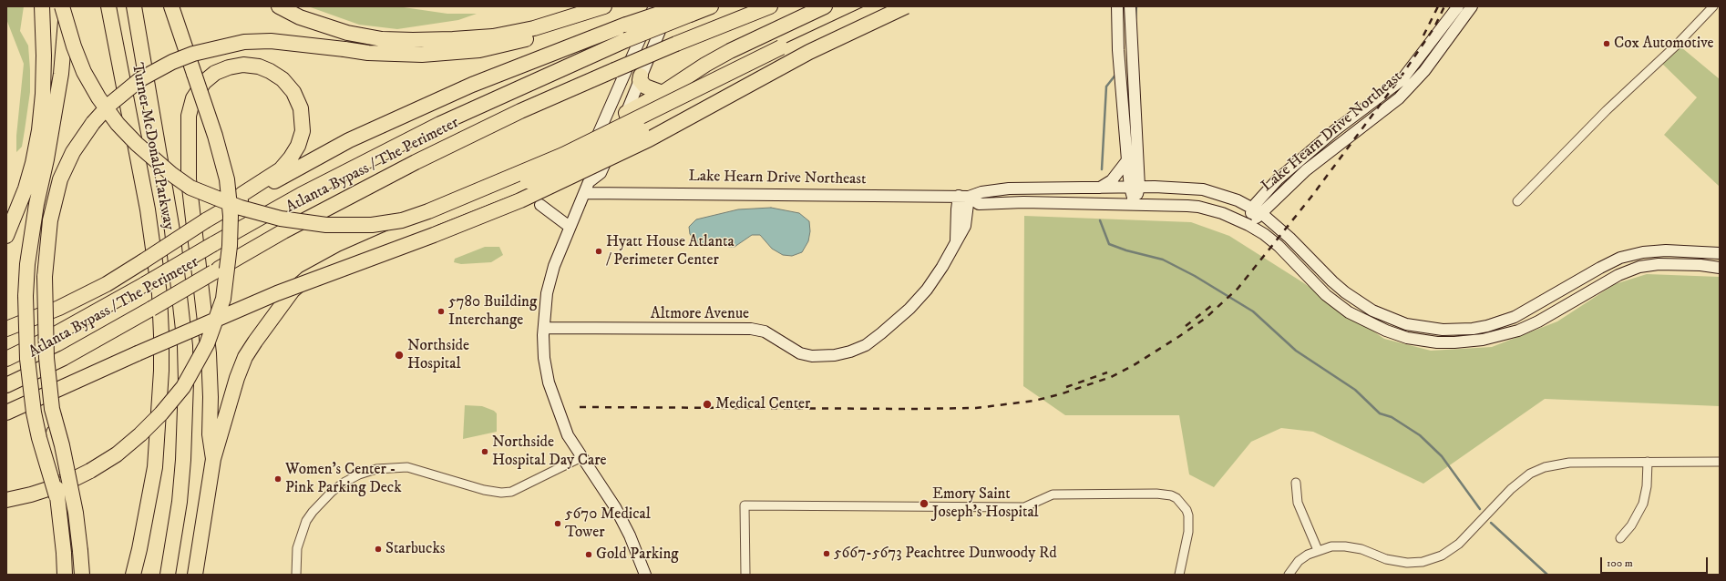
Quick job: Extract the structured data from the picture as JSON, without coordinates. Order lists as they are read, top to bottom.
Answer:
{
  "streets": {
    "highway": ["Turner McDonald Parkway", "Atlanta Bypass / The Perimeter"],
    "main road": ["Lake Hearn Drive Northeast", "Altmore Avenue"]
  },
  "crossings": [
    ["Lake Hearn Drive Northeast", "Altmore Avenue"]
  ],
  "places": [
    "Cox Automotive",
    "Hyatt House Atlanta / Perimeter Center",
    "5780 Building Interchange",
    "Northside Hospital",
    "Medical Center",
    "Northside Hospital Day Care",
    "Women's Center - Pink Parking Deck",
    "Emory Saint Joseph's Hospital",
    "5670 Medical Tower",
    "Starbucks",
    "5667-5673 Peachtree Dunwoody Rd",
    "Gold Parking"
  ],
  "scale_bar": "100 m"
}
